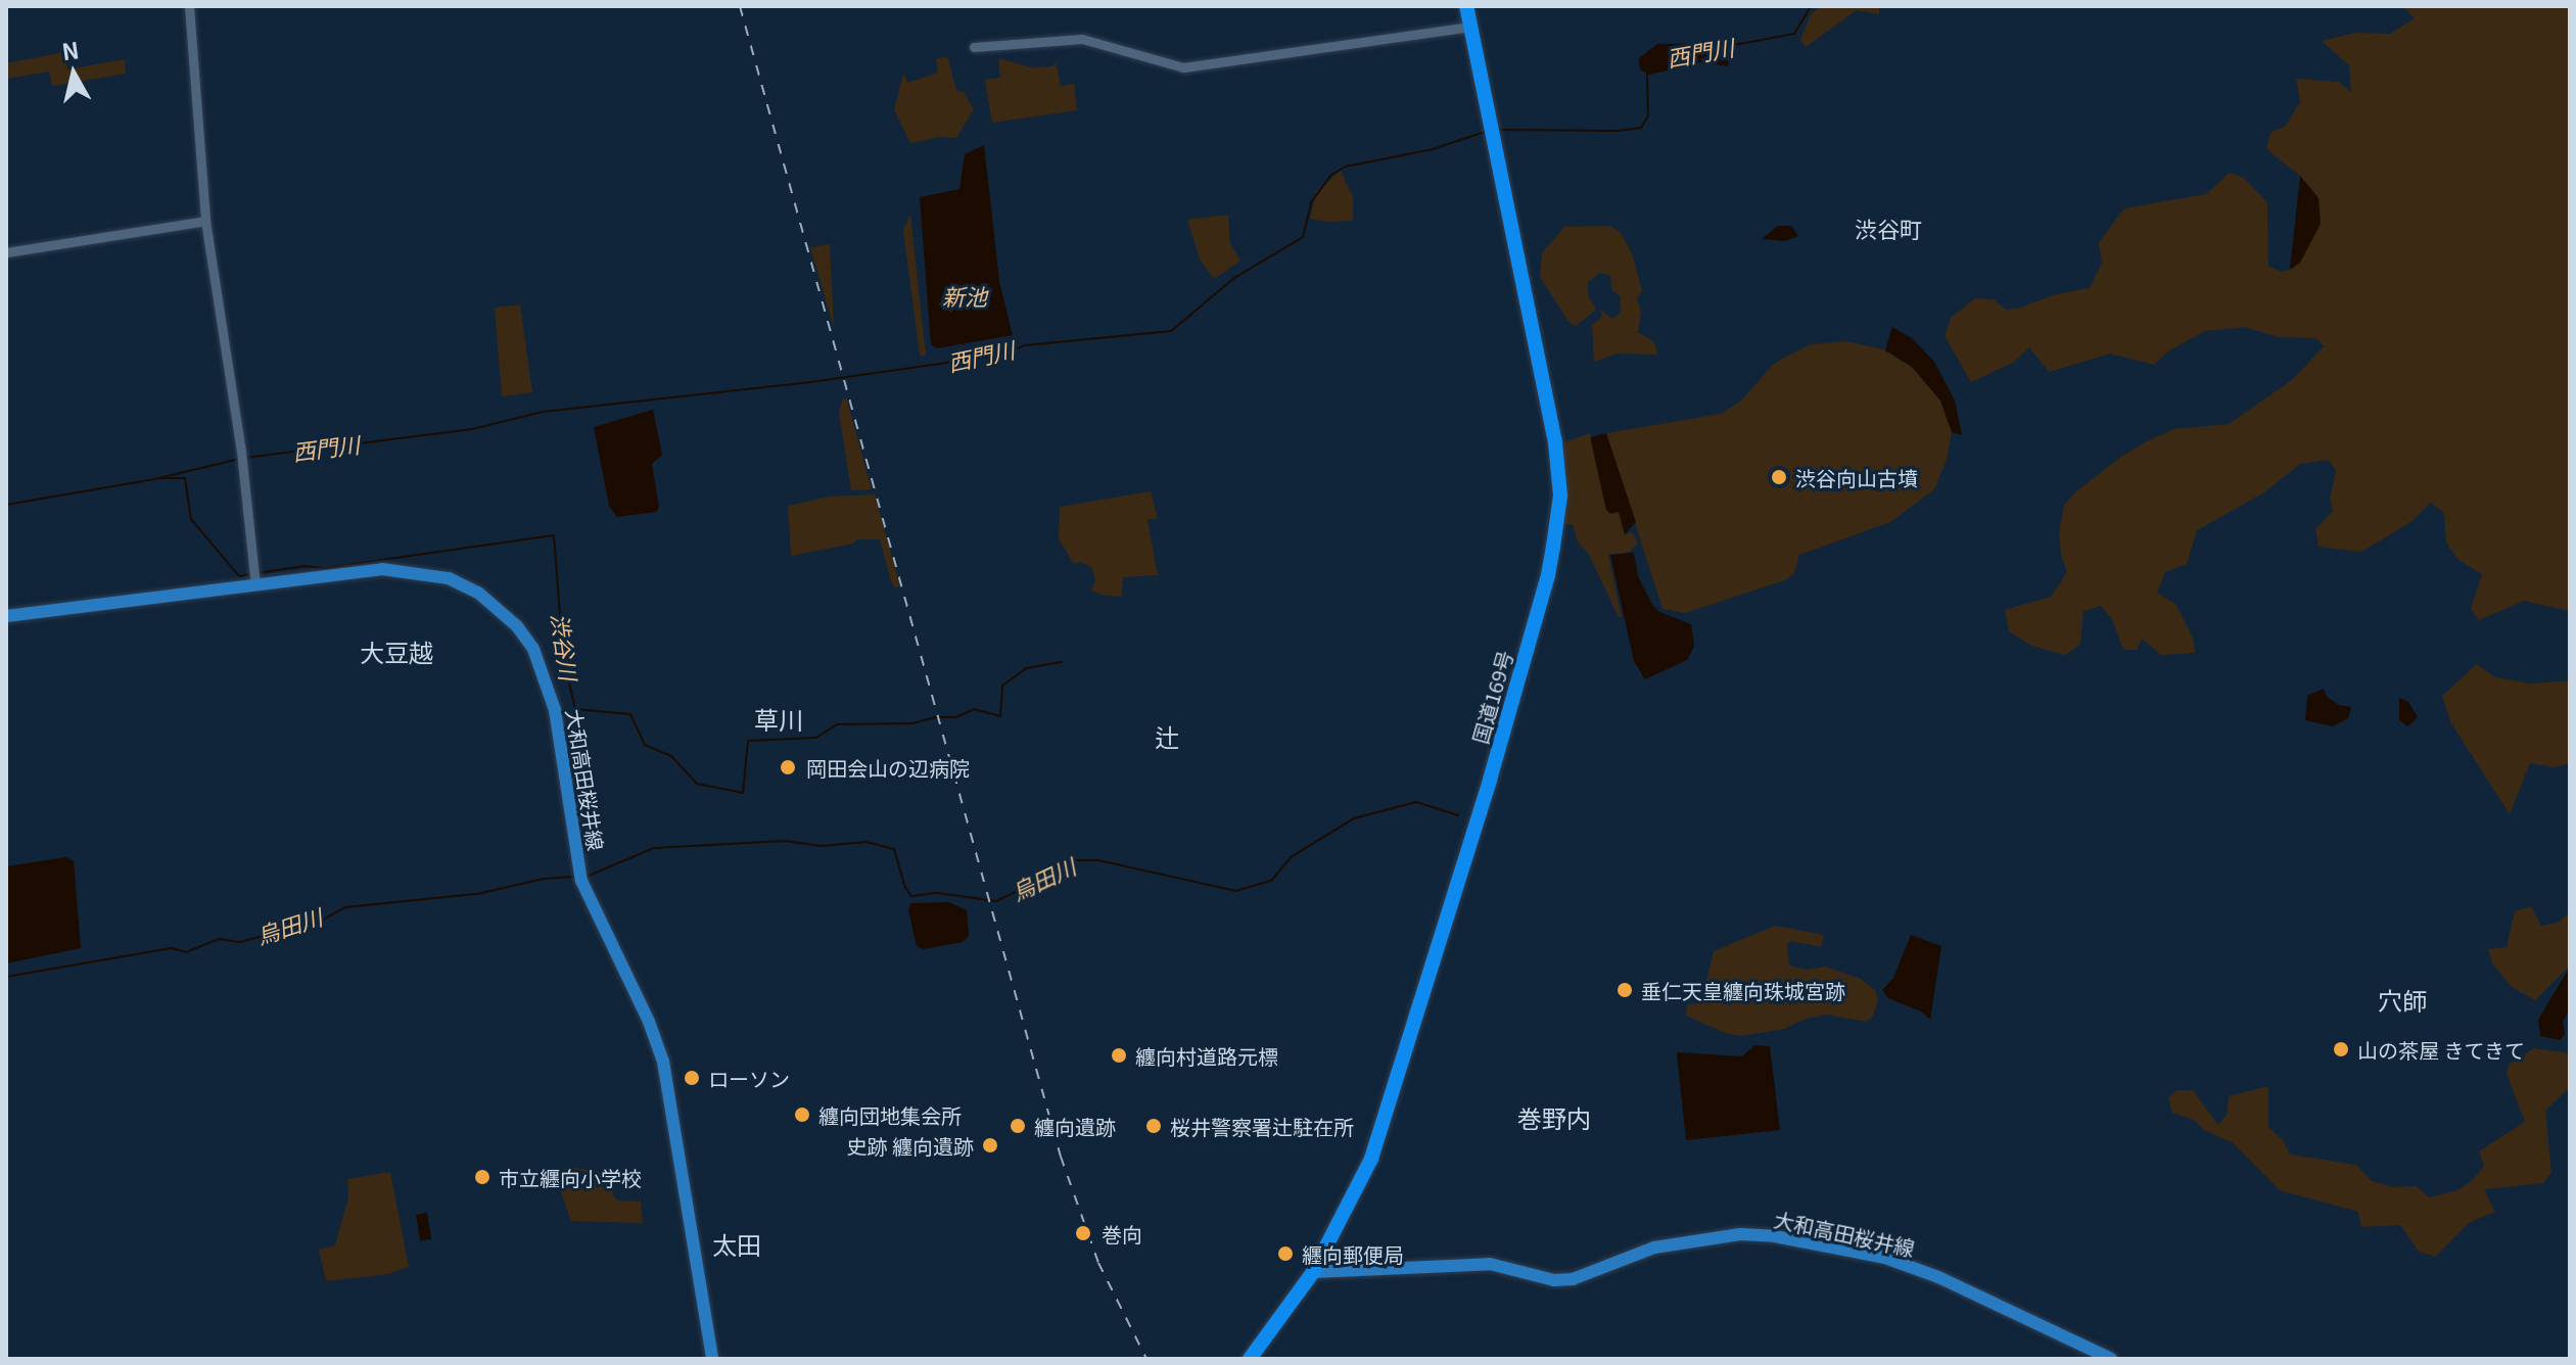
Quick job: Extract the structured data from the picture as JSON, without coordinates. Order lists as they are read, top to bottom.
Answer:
{
  "streets": {
    "highway": ["国道169号"],
    "main road": ["大和高田桜井線"]
  },
  "crossings": [
    ["国道169号", "大和高田桜井線"]
  ],
  "districts": [
    "渋谷町",
    "大豆越",
    "草川",
    "辻",
    "穴師",
    "巻野内",
    "太田"
  ],
  "water": [
    "西門川",
    "新池",
    "渋谷川",
    "烏田川"
  ],
  "places": [
    "渋谷向山古墳",
    "岡田会山の辺病院",
    "垂仁天皇纏向珠城宮跡",
    "山の茶屋 きてきて",
    "纏向村道路元標",
    "ローソン",
    "纏向団地集会所",
    "纏向遺跡",
    "桜井警察署辻駐在所",
    "史跡 纏向遺跡",
    "市立纒向小学校",
    "巻向",
    "纒向郵便局"
  ],
  "north": "top"
}
